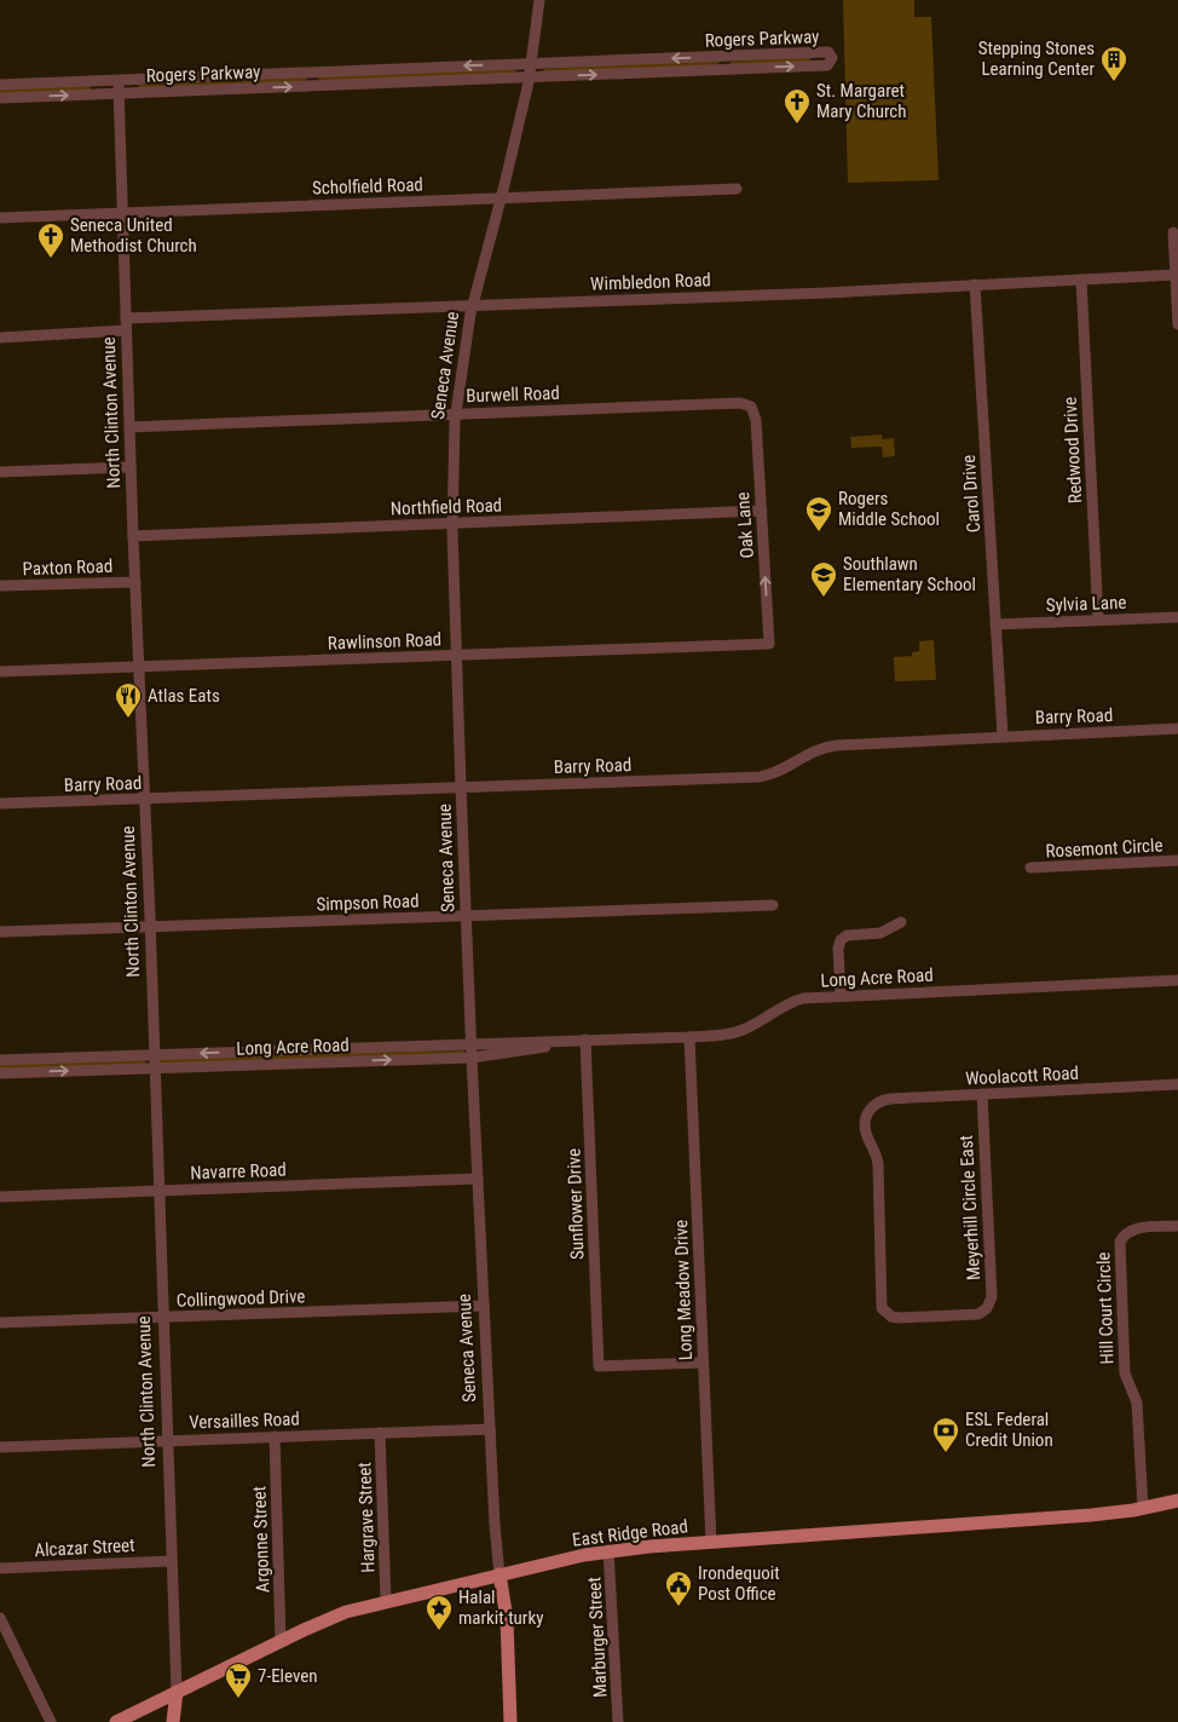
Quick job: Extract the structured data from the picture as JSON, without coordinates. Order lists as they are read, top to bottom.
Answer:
{
  "streets": {
    "main road": ["Seneca Avenue", "North Clinton Avenue", "East Ridge Road"],
    "street": [
      "Rogers Parkway",
      "Scholfield Road",
      "Wimbledon Road",
      "Burwell Road",
      "Redwood Drive",
      "Carol Drive",
      "Northfield Road",
      "Oak Lane",
      "Paxton Road",
      "Sylvia Lane",
      "Rawlinson Road",
      "Barry Road",
      "Rosemont Circle",
      "Simpson Road",
      "Long Acre Road",
      "Woolacott Road",
      "Navarre Road",
      "Sunflower Drive",
      "Meyerhill Circle East",
      "Long Meadow Drive",
      "Collingwood Drive",
      "Hill Court Circle",
      "Versailles Road",
      "Hargrave Street",
      "Argonne Street",
      "Alcazar Street",
      "Marburger Street"
    ]
  },
  "crossings": [
    ["Rogers Parkway", "Seneca Avenue"],
    ["Rogers Parkway", "North Clinton Avenue"],
    ["Scholfield Road", "Seneca Avenue"],
    ["Scholfield Road", "North Clinton Avenue"],
    ["Wimbledon Road", "Seneca Avenue"],
    ["Wimbledon Road", "North Clinton Avenue"],
    ["Wimbledon Road", "Redwood Drive"],
    ["Wimbledon Road", "Carol Drive"],
    ["Seneca Avenue", "Burwell Road"],
    ["Seneca Avenue", "Northfield Road"],
    ["Seneca Avenue", "Rawlinson Road"],
    ["Seneca Avenue", "Barry Road"],
    ["Seneca Avenue", "Simpson Road"],
    ["Seneca Avenue", "Long Acre Road"],
    ["Seneca Avenue", "Navarre Road"],
    ["Seneca Avenue", "Collingwood Drive"],
    ["Seneca Avenue", "Versailles Road"],
    ["Seneca Avenue", "East Ridge Road"],
    ["Burwell Road", "North Clinton Avenue"],
    ["Burwell Road", "Oak Lane"],
    ["North Clinton Avenue", "Northfield Road"],
    ["North Clinton Avenue", "Paxton Road"],
    ["North Clinton Avenue", "Rawlinson Road"],
    ["North Clinton Avenue", "Barry Road"],
    ["North Clinton Avenue", "Simpson Road"],
    ["North Clinton Avenue", "Long Acre Road"],
    ["North Clinton Avenue", "Navarre Road"],
    ["North Clinton Avenue", "Collingwood Drive"],
    ["North Clinton Avenue", "Versailles Road"],
    ["North Clinton Avenue", "East Ridge Road"],
    ["North Clinton Avenue", "Alcazar Street"],
    ["Redwood Drive", "Sylvia Lane"],
    ["Carol Drive", "Sylvia Lane"],
    ["Carol Drive", "Barry Road"],
    ["Northfield Road", "Oak Lane"],
    ["Oak Lane", "Rawlinson Road"],
    ["Long Acre Road", "Sunflower Drive"],
    ["Long Acre Road", "Long Meadow Drive"],
    ["Woolacott Road", "Meyerhill Circle East"],
    ["Sunflower Drive", "Long Meadow Drive"],
    ["Long Meadow Drive", "East Ridge Road"],
    ["Hill Court Circle", "East Ridge Road"],
    ["Versailles Road", "Hargrave Street"],
    ["Versailles Road", "Argonne Street"],
    ["Hargrave Street", "East Ridge Road"],
    ["East Ridge Road", "Argonne Street"],
    ["East Ridge Road", "Marburger Street"]
  ],
  "one_way": ["Oak Lane"],
  "places": {
    "building": ["Stepping Stones Learning Center"],
    "church": ["St. Margaret Mary Church", "Seneca United Methodist Church"],
    "school or university": ["Rogers Middle School", "Southlawn Elementary School"],
    "restaurant": ["Atlas Eats"],
    "bank": ["ESL Federal Credit Union"],
    "public building": ["Irondequoit Post Office"],
    "place": ["Halal markit turky"],
    "supermarket": ["7-Eleven"]
  }
}
